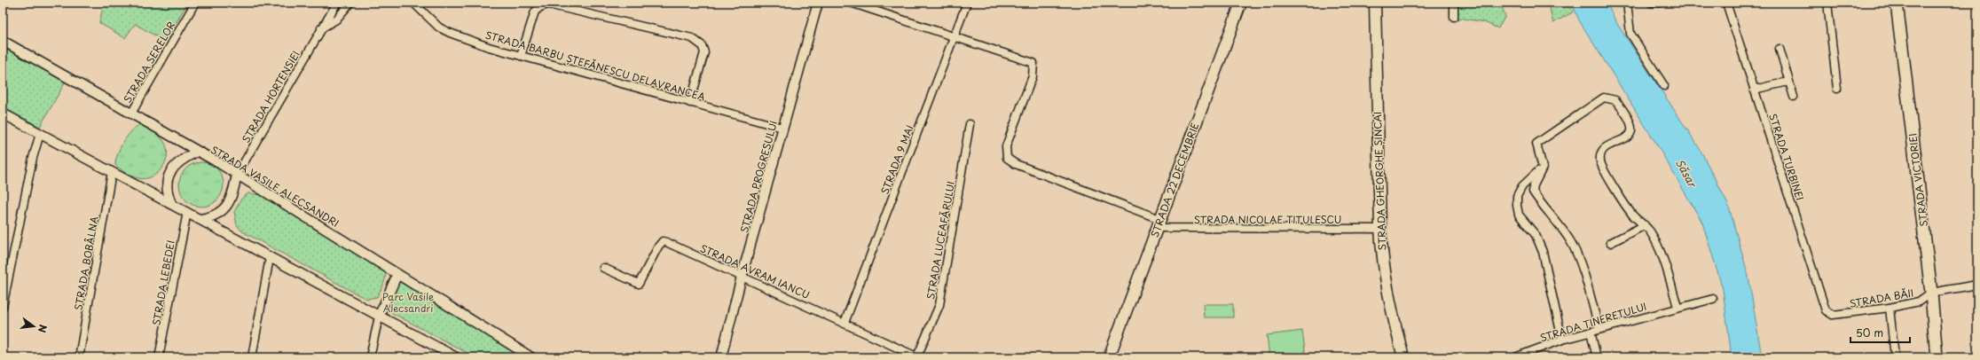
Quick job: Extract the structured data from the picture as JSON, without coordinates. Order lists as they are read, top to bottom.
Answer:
{
  "streets": {
    "main road": ["STRADA 22 DECEMBRIE", "STRADA VICTORIEI", "STRADA GHEORGHE ȘINCAI"],
    "street": [
      "STRADA SERELOR",
      "STRADA BARBU ȘTEFĂNESCU DELAVRANCEA",
      "STRADA HORTENSIEI",
      "STRADA TURBINEI",
      "STRADA 9 MAI",
      "STRADA PROGRESULUI",
      "STRADA VASILE ALECSANDRI",
      "STRADA NICOLAE TITULESCU",
      "STRADA LUCEAFĂRULUI",
      "STRADA BOBÂLNA",
      "STRADA AVRAM IANCU",
      "STRADA LEBEDEI",
      "STRADA BĂII",
      "STRADA TINERETULUI"
    ]
  },
  "crossings": [
    ["STRADA SERELOR", "STRADA VASILE ALECSANDRI"],
    ["STRADA BARBU ȘTEFĂNESCU DELAVRANCEA", "STRADA PROGRESULUI"],
    ["STRADA HORTENSIEI", "STRADA VASILE ALECSANDRI"],
    ["STRADA HORTENSIEI", "STRADA LEBEDEI"],
    ["STRADA TURBINEI", "STRADA BĂII"],
    ["STRADA 9 MAI", "STRADA NICOLAE TITULESCU"],
    ["STRADA 9 MAI", "STRADA AVRAM IANCU"],
    ["STRADA PROGRESULUI", "STRADA AVRAM IANCU"],
    ["STRADA 22 DECEMBRIE", "STRADA NICOLAE TITULESCU"],
    ["STRADA VICTORIEI", "STRADA BĂII"],
    ["STRADA GHEORGHE ȘINCAI", "STRADA NICOLAE TITULESCU"],
    ["STRADA VASILE ALECSANDRI", "STRADA LEBEDEI"],
    ["STRADA LUCEAFĂRULUI", "STRADA AVRAM IANCU"]
  ],
  "water": ["Săsar"],
  "parks": ["Parc Vasile Alecsandri"],
  "scale_bar": "50 m",
  "north": "right"
}
